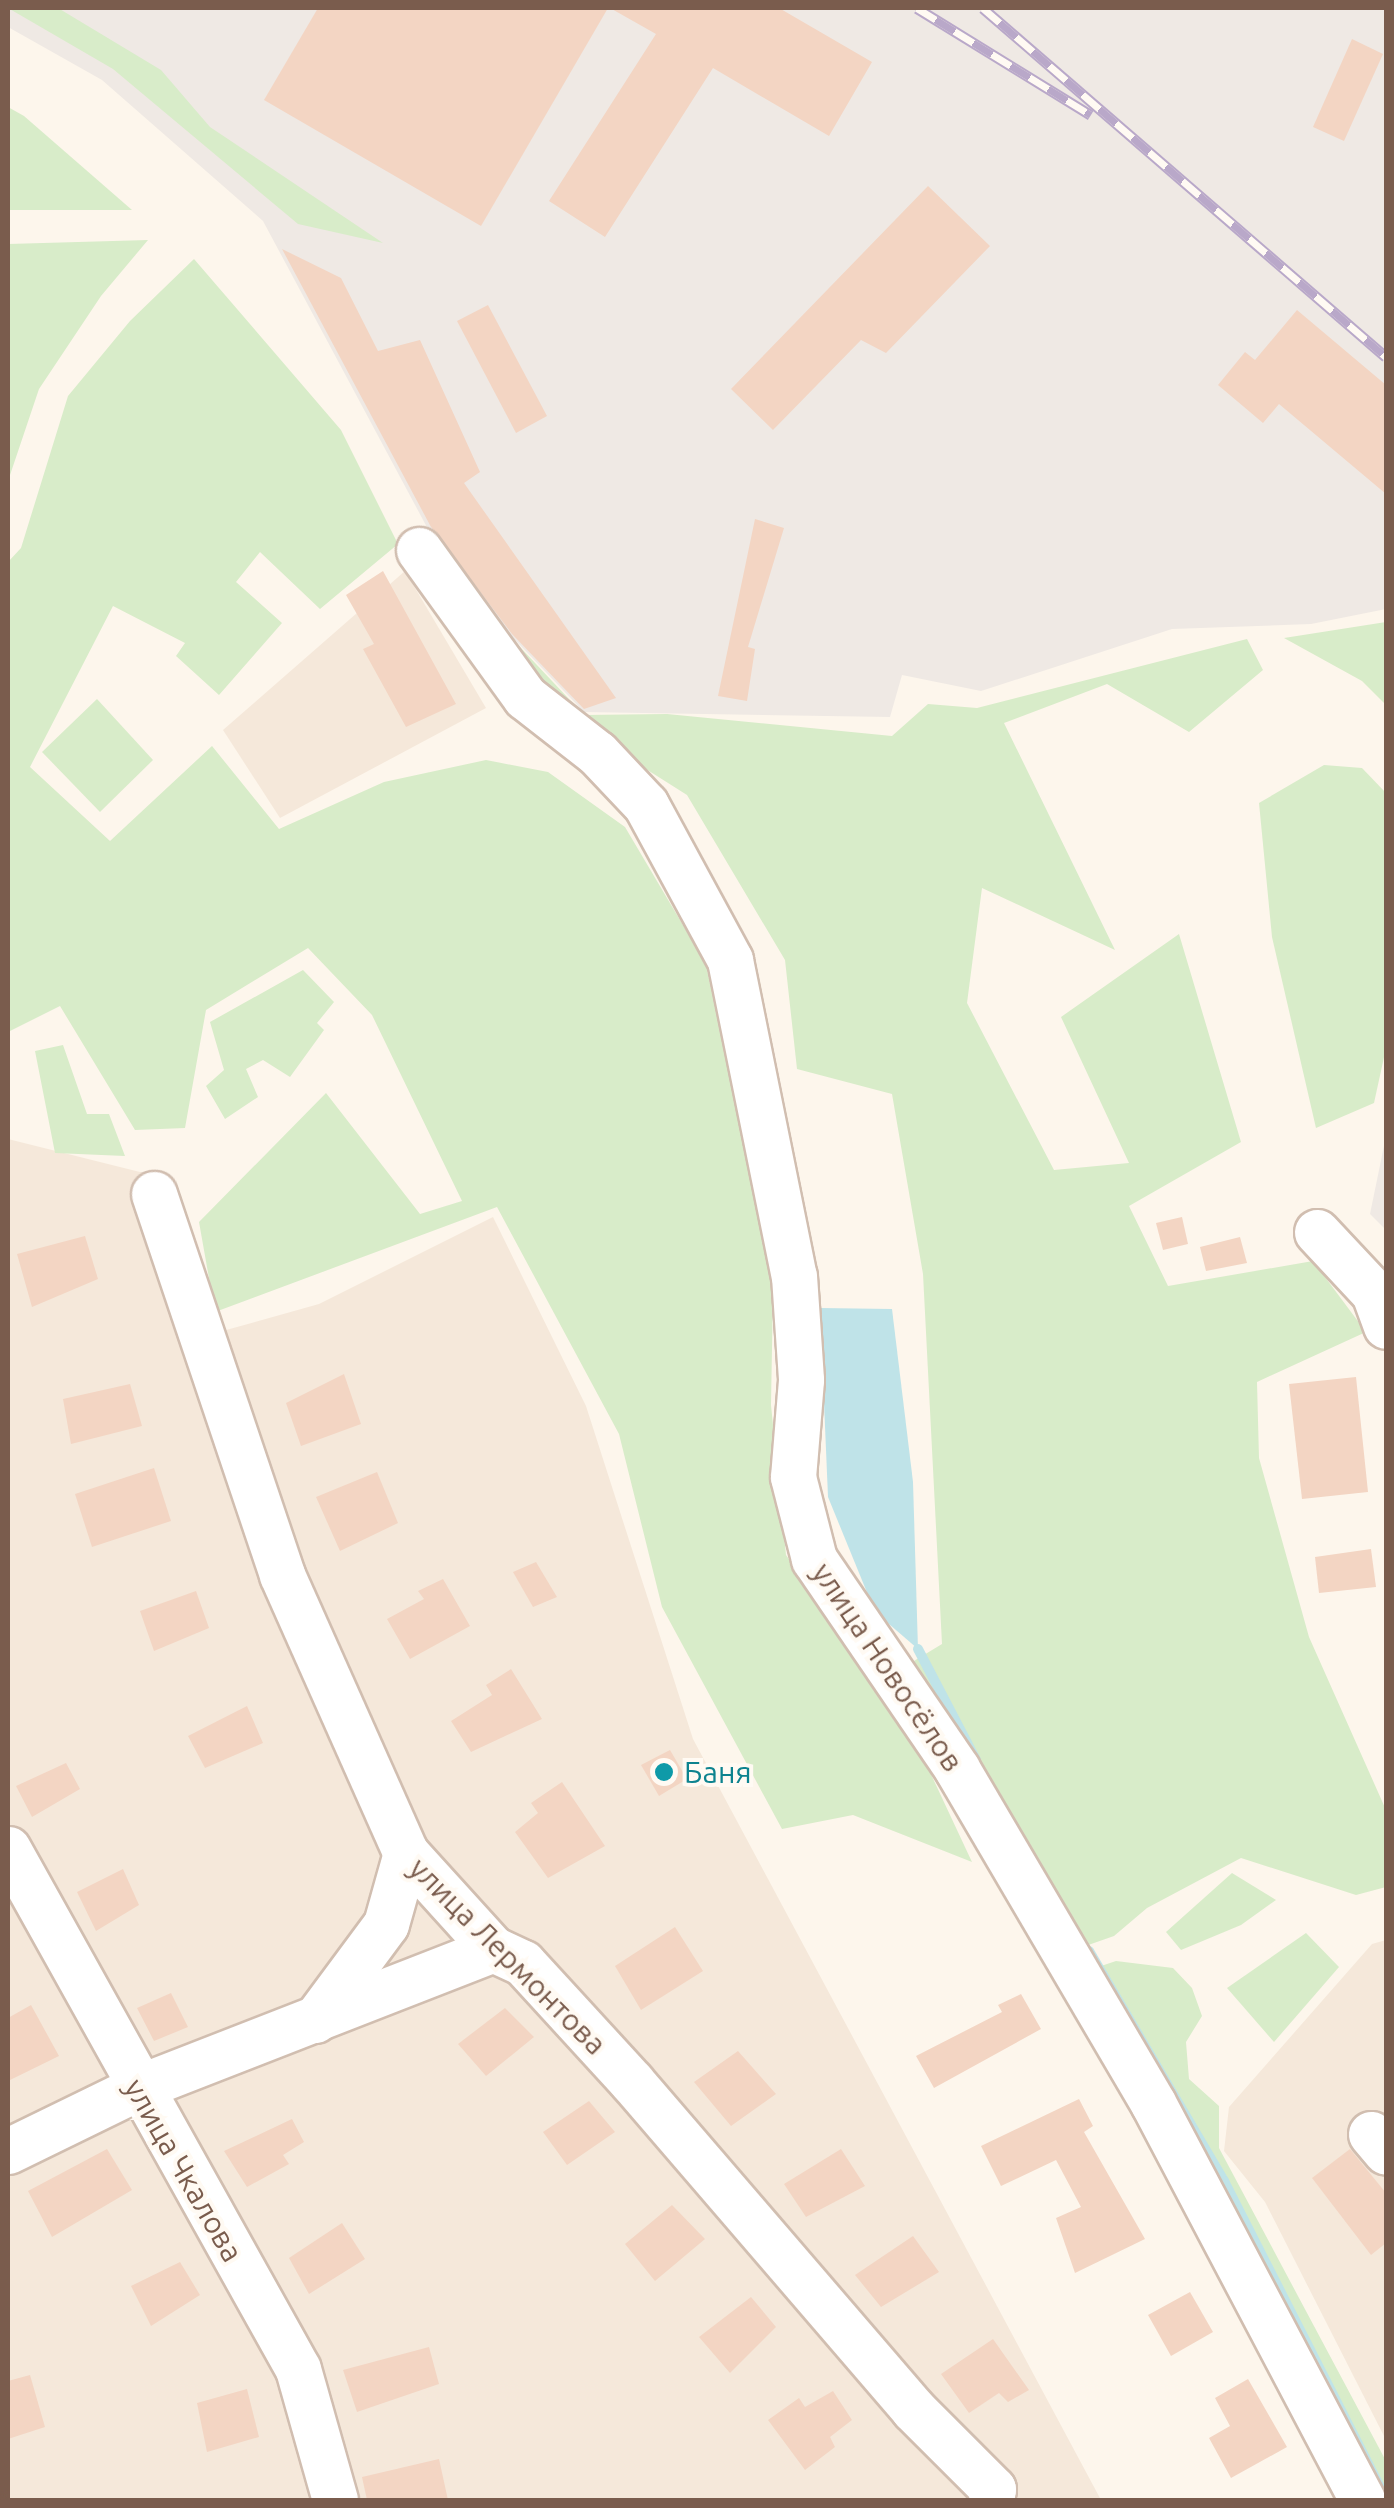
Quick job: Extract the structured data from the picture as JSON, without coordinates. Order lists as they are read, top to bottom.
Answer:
{
  "streets": {
    "street": ["улица Новосёлов", "улица Лермонтова", "улица Чкалова"]
  },
  "places": ["Баня"]
}
